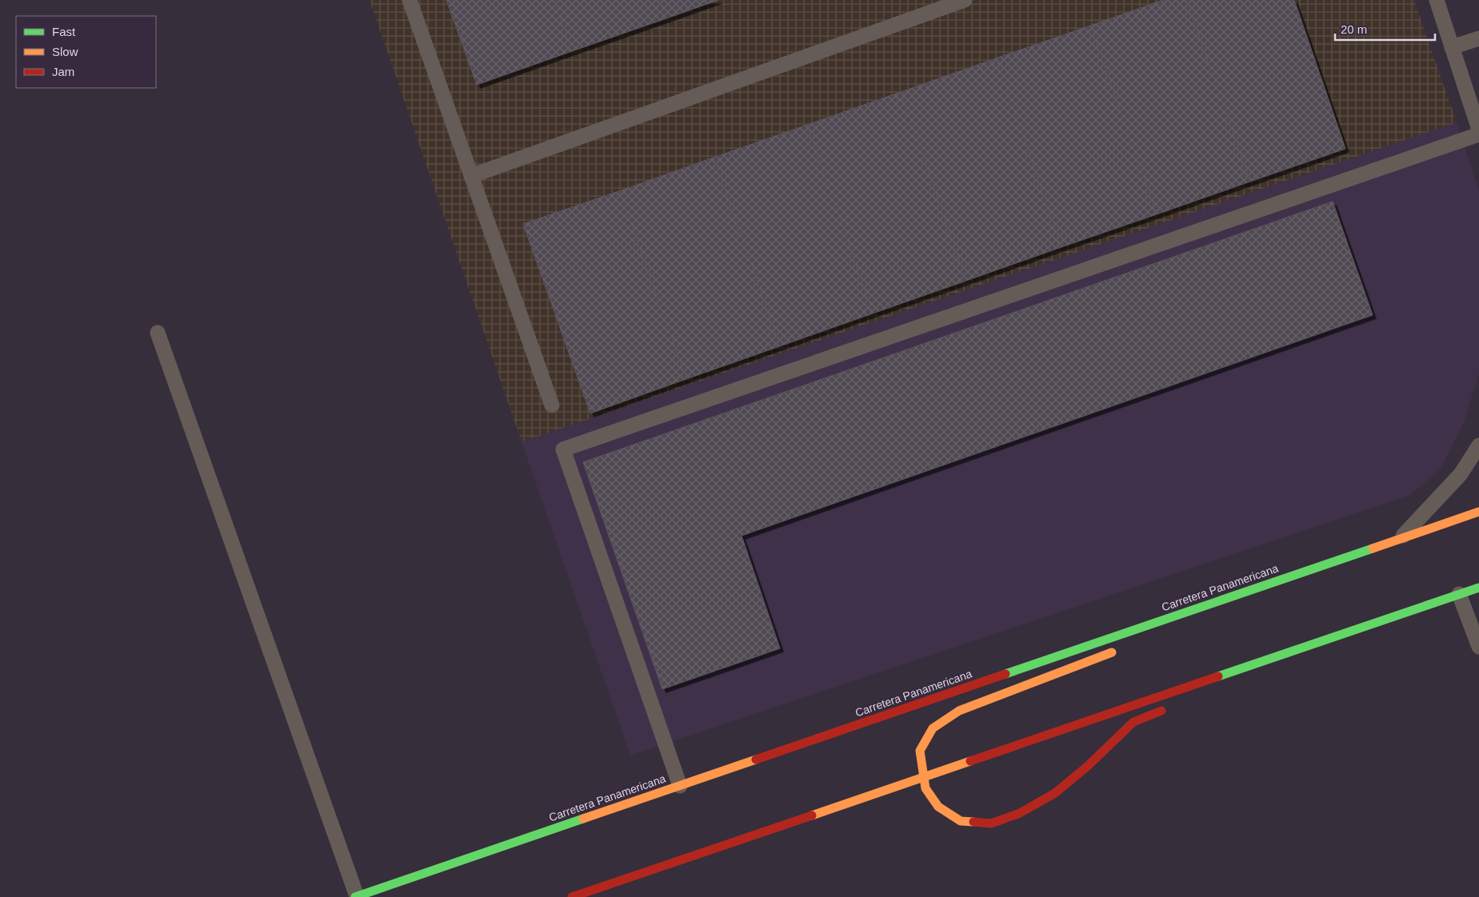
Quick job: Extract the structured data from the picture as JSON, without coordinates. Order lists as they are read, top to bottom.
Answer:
{
  "streets": {
    "highway": ["Carretera Panamericana"]
  },
  "legend": ["Fast", "Slow", "Jam"],
  "scale_bar": "20 m"
}
